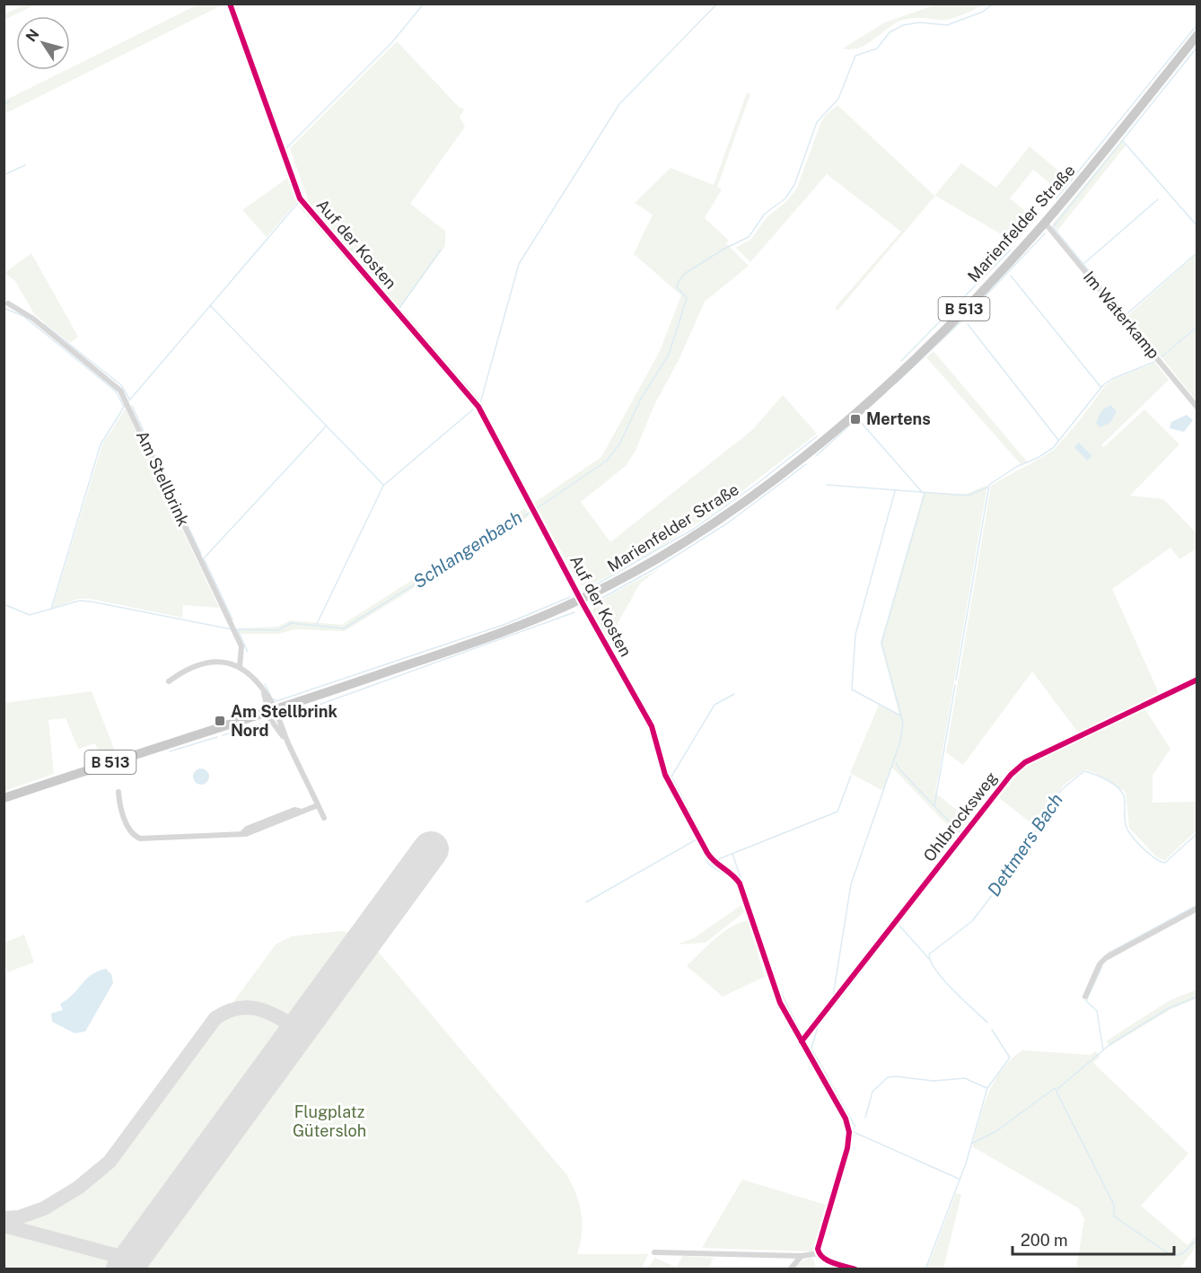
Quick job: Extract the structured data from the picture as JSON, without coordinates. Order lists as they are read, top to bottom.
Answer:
{
  "streets": {
    "main road": ["Marienfelder Straße", "B 513"],
    "street": [
      "Auf der Kosten",
      "Im Waterkamp",
      "Am Stellbrink",
      "Ohlbrocksweg"
    ]
  },
  "crossings": [
    ["Marienfelder Straße", "Auf der Kosten"],
    ["Marienfelder Straße", "Im Waterkamp"],
    ["Auf der Kosten", "Ohlbrocksweg"]
  ],
  "water": ["Schlangenbach", "Dettmers Bach"],
  "parks": ["Flugplatz Gütersloh"],
  "places": {
    "transit": ["Mertens", "Am Stellbrink Nord"]
  },
  "scale_bar": "200 m",
  "north": "top left"
}
